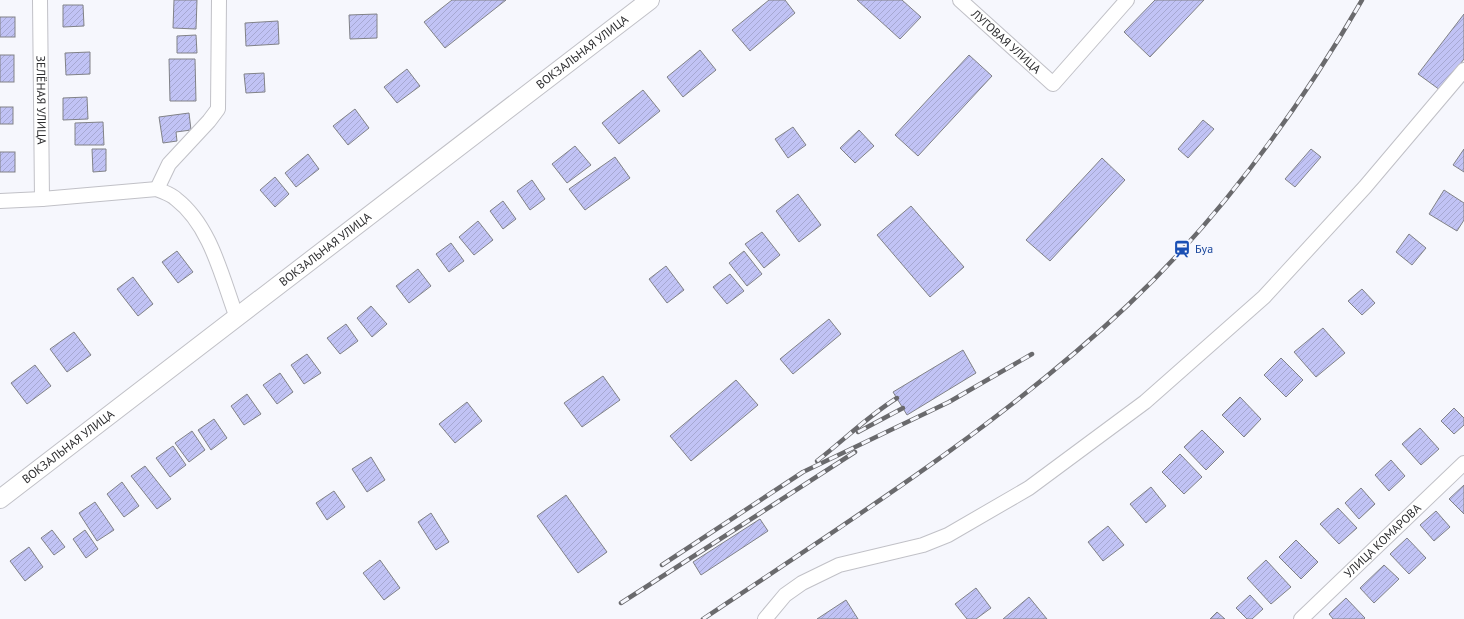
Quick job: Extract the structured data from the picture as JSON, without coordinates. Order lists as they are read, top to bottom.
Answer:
{
  "streets": {
    "street": [
      "ЛУГОВАЯ УЛИЦА",
      "ВОКЗАЛЬНАЯ УЛИЦА",
      "ЗЕЛЁНАЯ УЛИЦА",
      "УЛИЦА КОМАРОВА"
    ]
  },
  "places": {
    "station": ["Буа"]
  }
}
